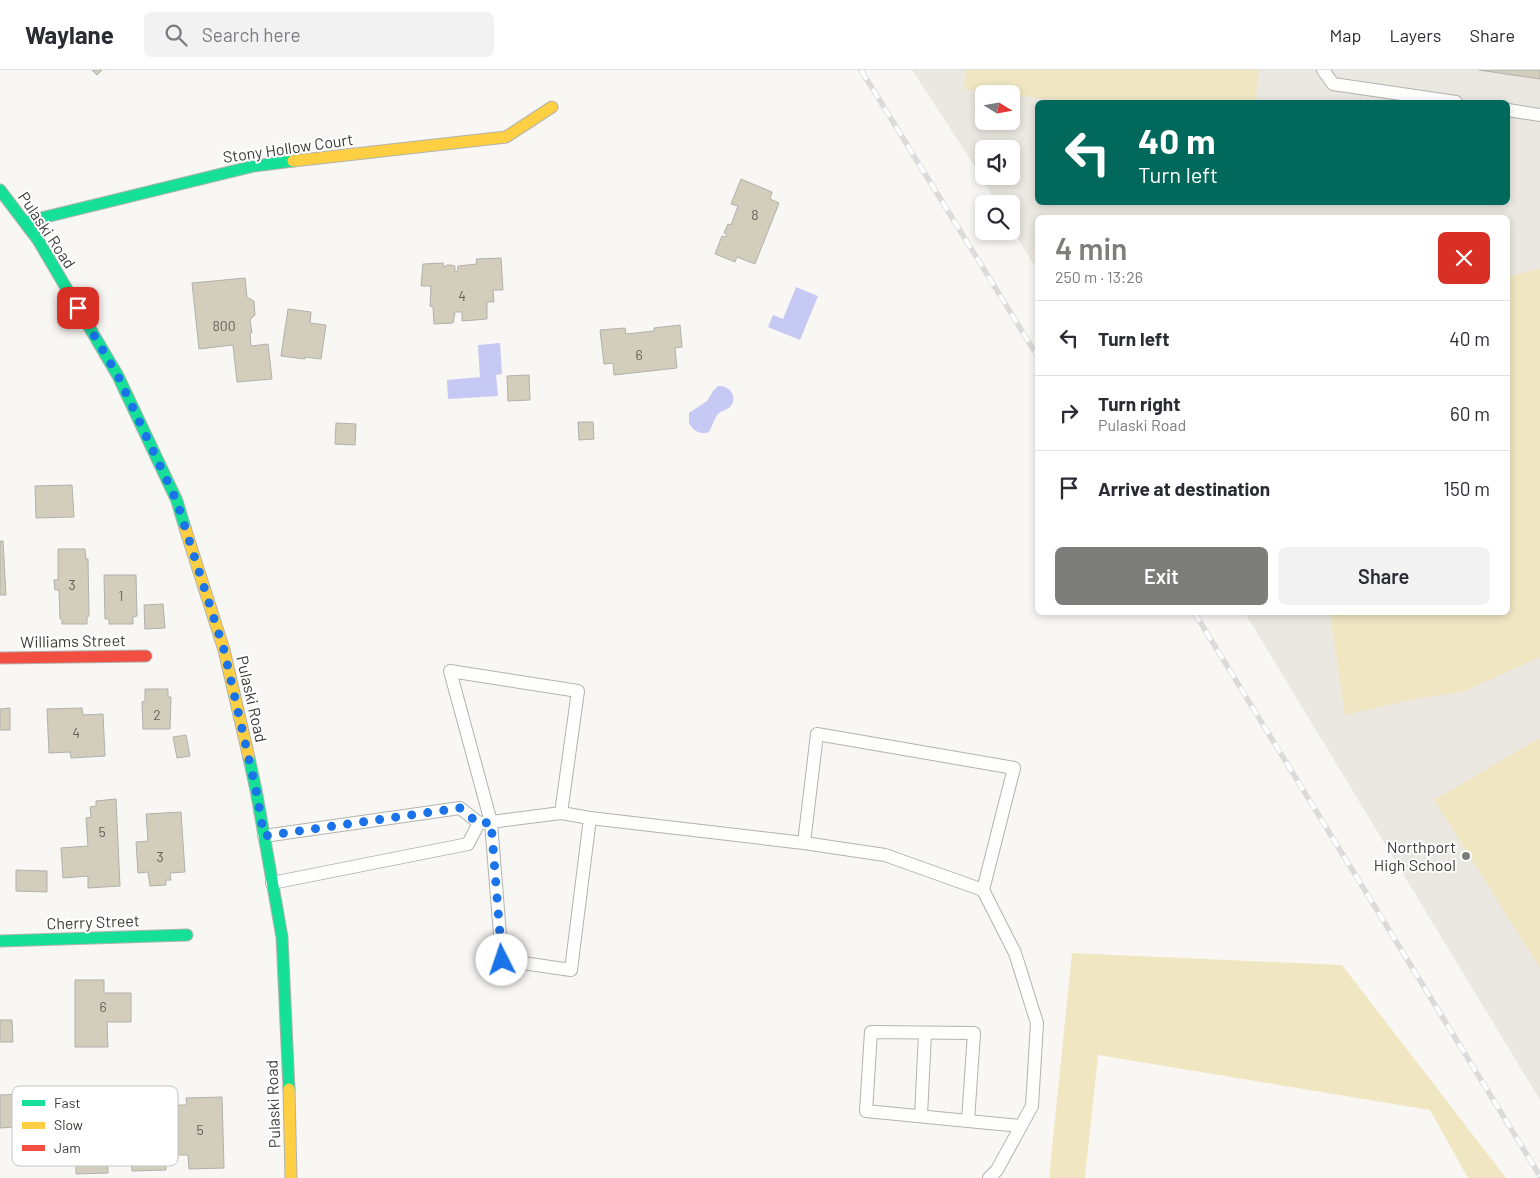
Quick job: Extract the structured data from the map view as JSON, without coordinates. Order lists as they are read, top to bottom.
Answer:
{
  "streets": {
    "main road": [
      "Stony Hollow Court",
      "Pulaski Road",
      "Williams Street",
      "Cherry Street"
    ]
  },
  "crossings": [
    ["Stony Hollow Court", "Pulaski Road"]
  ],
  "places": ["Northport High School"],
  "house_numbers": [
    "8",
    "4",
    "800",
    "6",
    "3",
    "1",
    "2",
    "4",
    "5",
    "3",
    "6",
    "5"
  ],
  "legend": ["Fast", "Slow", "Jam"],
  "north": "right",
  "page": {
    "header": "Waylane",
    "search": "Search here",
    "nav": ["Map", "Layers", "Share"],
    "turn": ["40 m", "Turn left"],
    "heading": ["4 min", "250 m · 13:26"],
    "list": [
      {
        "name": "Turn left",
        "value": "40 m"
      },
      {
        "name": "Turn right",
        "note": "Pulaski Road",
        "value": "60 m"
      },
      {
        "name": "Arrive at destination",
        "value": "150 m"
      }
    ],
    "buttons": ["Exit", "Share"]
  }
}
